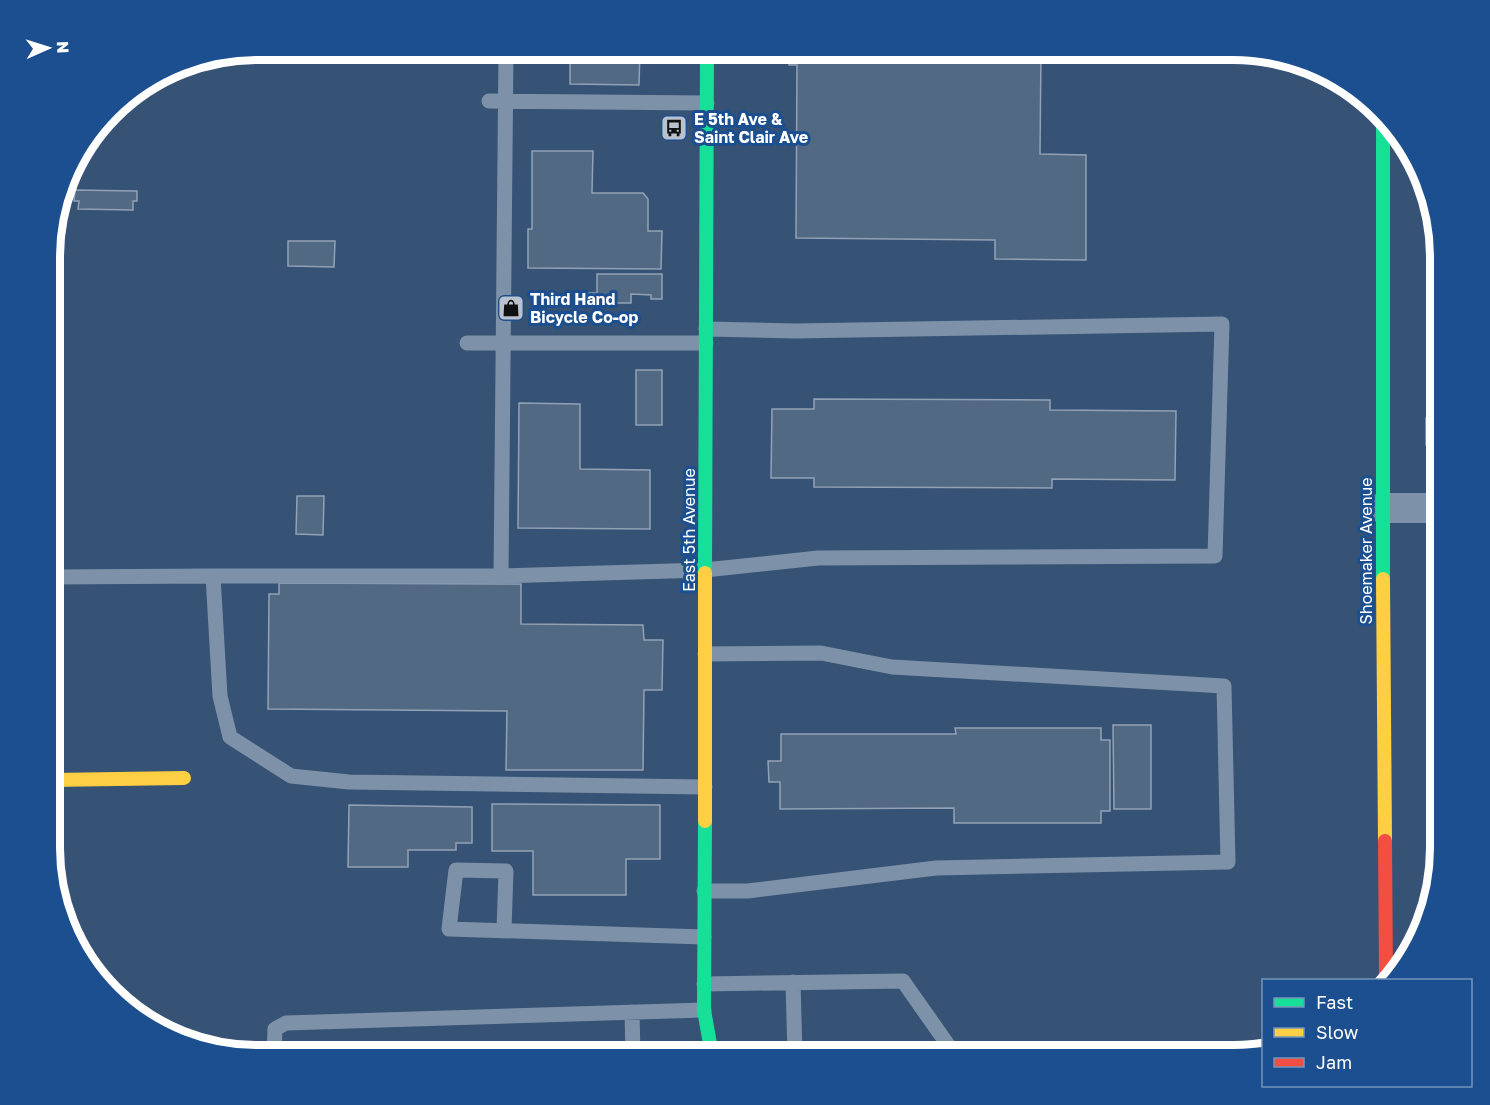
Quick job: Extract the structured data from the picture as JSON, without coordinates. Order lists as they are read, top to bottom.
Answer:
{
  "streets": {
    "main road": ["East 5th Avenue", "Shoemaker Avenue"]
  },
  "places": {
    "bus stop": ["E 5th Ave & Saint Clair Ave"],
    "shop": ["Third Hand Bicycle Co-op"]
  },
  "legend": ["Fast", "Slow", "Jam"],
  "north": "right"
}
